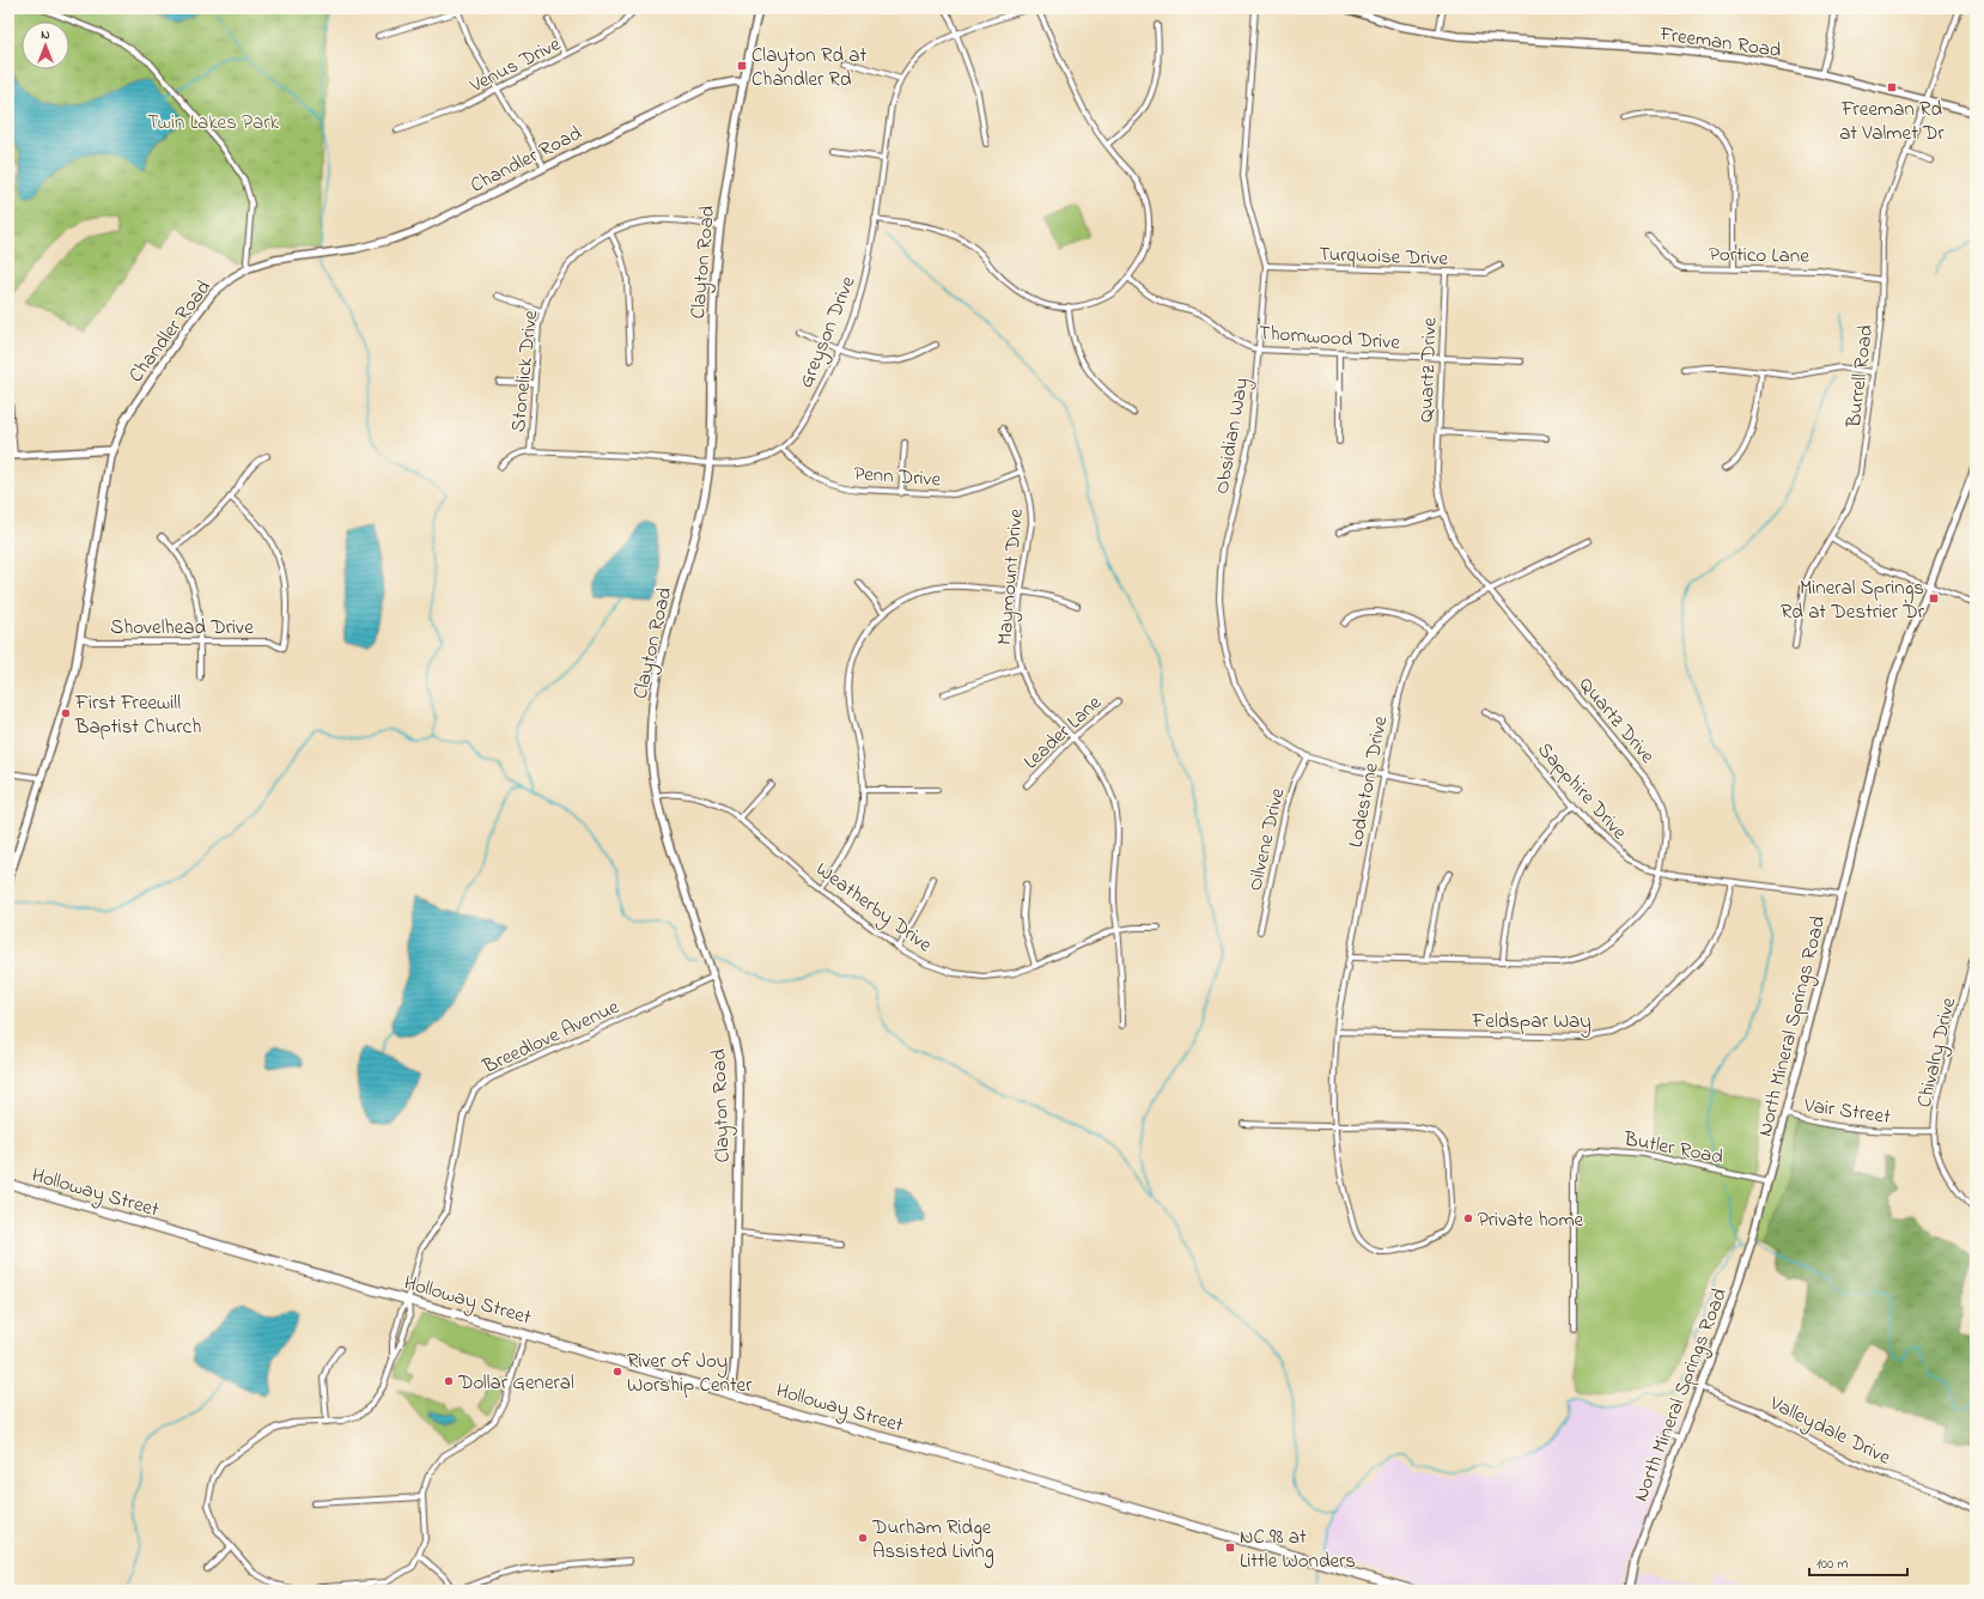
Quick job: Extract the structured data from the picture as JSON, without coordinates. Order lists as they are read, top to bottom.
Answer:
{
  "streets": {
    "highway": ["Holloway Street"],
    "street": [
      "Freeman Road",
      "Venus Drive",
      "Chandler Road",
      "Portico Lane",
      "Turquoise Drive",
      "Clayton Road",
      "Greyson Drive",
      "Thornwood Drive",
      "Quartz Drive",
      "Stonelick Drive",
      "Burrell Road",
      "Obsidian Way",
      "Penn Drive",
      "Maymount Drive",
      "Shovelhead Drive",
      "Leader Lane",
      "Lodestone Drive",
      "Sapphire Drive",
      "Oilvene Drive",
      "Weatherby Drive",
      "Feldspar Way",
      "North Mineral Springs Road",
      "Breedlove Avenue",
      "Chivalry Drive",
      "Vair Street",
      "Butler Road",
      "Valleydale Drive"
    ]
  },
  "crossings": [
    ["Freeman Road", "Burrell Road"],
    ["Chandler Road", "Clayton Road"],
    ["Chandler Road", "Shovelhead Drive"],
    ["Portico Lane", "Burrell Road"],
    ["Turquoise Drive", "Quartz Drive"],
    ["Turquoise Drive", "Obsidian Way"],
    ["Clayton Road", "Greyson Drive"],
    ["Clayton Road", "Stonelick Drive"],
    ["Clayton Road", "Weatherby Drive"],
    ["Clayton Road", "Breedlove Avenue"],
    ["Clayton Road", "Holloway Street"],
    ["Greyson Drive", "Stonelick Drive"],
    ["Greyson Drive", "Penn Drive"],
    ["Thornwood Drive", "Quartz Drive"],
    ["Thornwood Drive", "Obsidian Way"],
    ["Quartz Drive", "Lodestone Drive"],
    ["Quartz Drive", "Sapphire Drive"],
    ["Obsidian Way", "Lodestone Drive"],
    ["Obsidian Way", "Oilvene Drive"],
    ["Penn Drive", "Maymount Drive"],
    ["Maymount Drive", "Leader Lane"],
    ["Maymount Drive", "Weatherby Drive"],
    ["Lodestone Drive", "Feldspar Way"],
    ["Sapphire Drive", "Feldspar Way"],
    ["Sapphire Drive", "North Mineral Springs Road"],
    ["North Mineral Springs Road", "Vair Street"],
    ["North Mineral Springs Road", "Butler Road"],
    ["North Mineral Springs Road", "Valleydale Drive"],
    ["Breedlove Avenue", "Holloway Street"],
    ["Chivalry Drive", "Vair Street"]
  ],
  "parks": ["Twin Lakes Park"],
  "places": {
    "transit": [
      "Clayton Rd at Chandler Rd",
      "Freeman Rd at Valmet Dr",
      "Mineral Springs Rd at Destrier Dr",
      "NC 98 at Little Wonders"
    ],
    "other": [
      "First Freewill Baptist Church",
      "Private home",
      "River of Joy Worship Center",
      "Dollar General",
      "Durham Ridge Assisted Living"
    ]
  },
  "scale_bar": "100 m",
  "north": "top"
}
